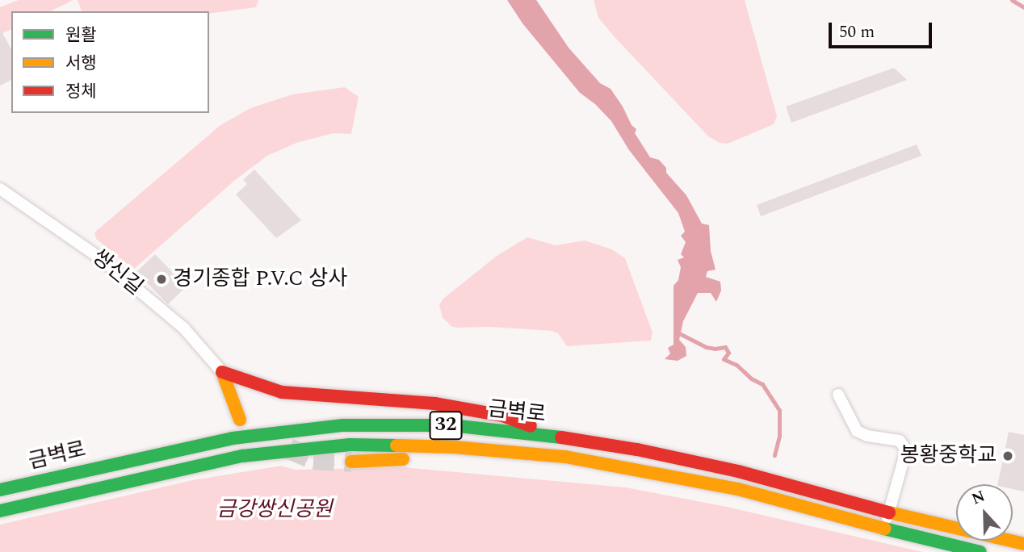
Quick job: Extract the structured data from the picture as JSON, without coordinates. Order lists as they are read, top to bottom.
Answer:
{
  "streets": {
    "main road": ["금벽로", "32"],
    "street": ["쌍신길"]
  },
  "parks": ["금강쌍신공원"],
  "places": ["경기종합 P.V.C 상사", "봉황중학교"],
  "legend": ["원활", "서행", "정체"],
  "scale_bar": "50 m",
  "north": "top"
}
